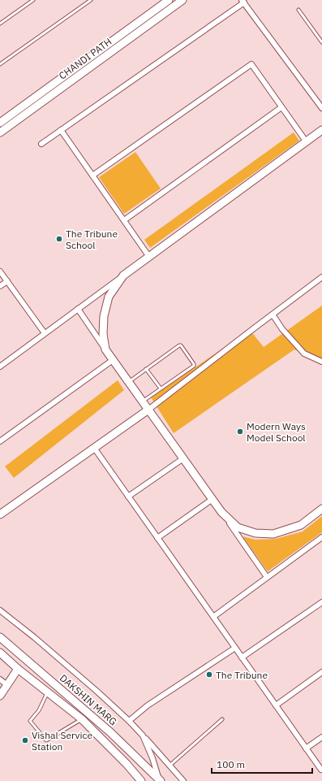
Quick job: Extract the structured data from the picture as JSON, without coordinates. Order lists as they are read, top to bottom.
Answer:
{
  "streets": {
    "street": ["CHANDI PATH", "DAKSHIN MARG"]
  },
  "places": [
    "The Tribune School",
    "Modern Ways Model School",
    "The Tribune",
    "Vishal Service Station"
  ],
  "scale_bar": "100 m"
}
